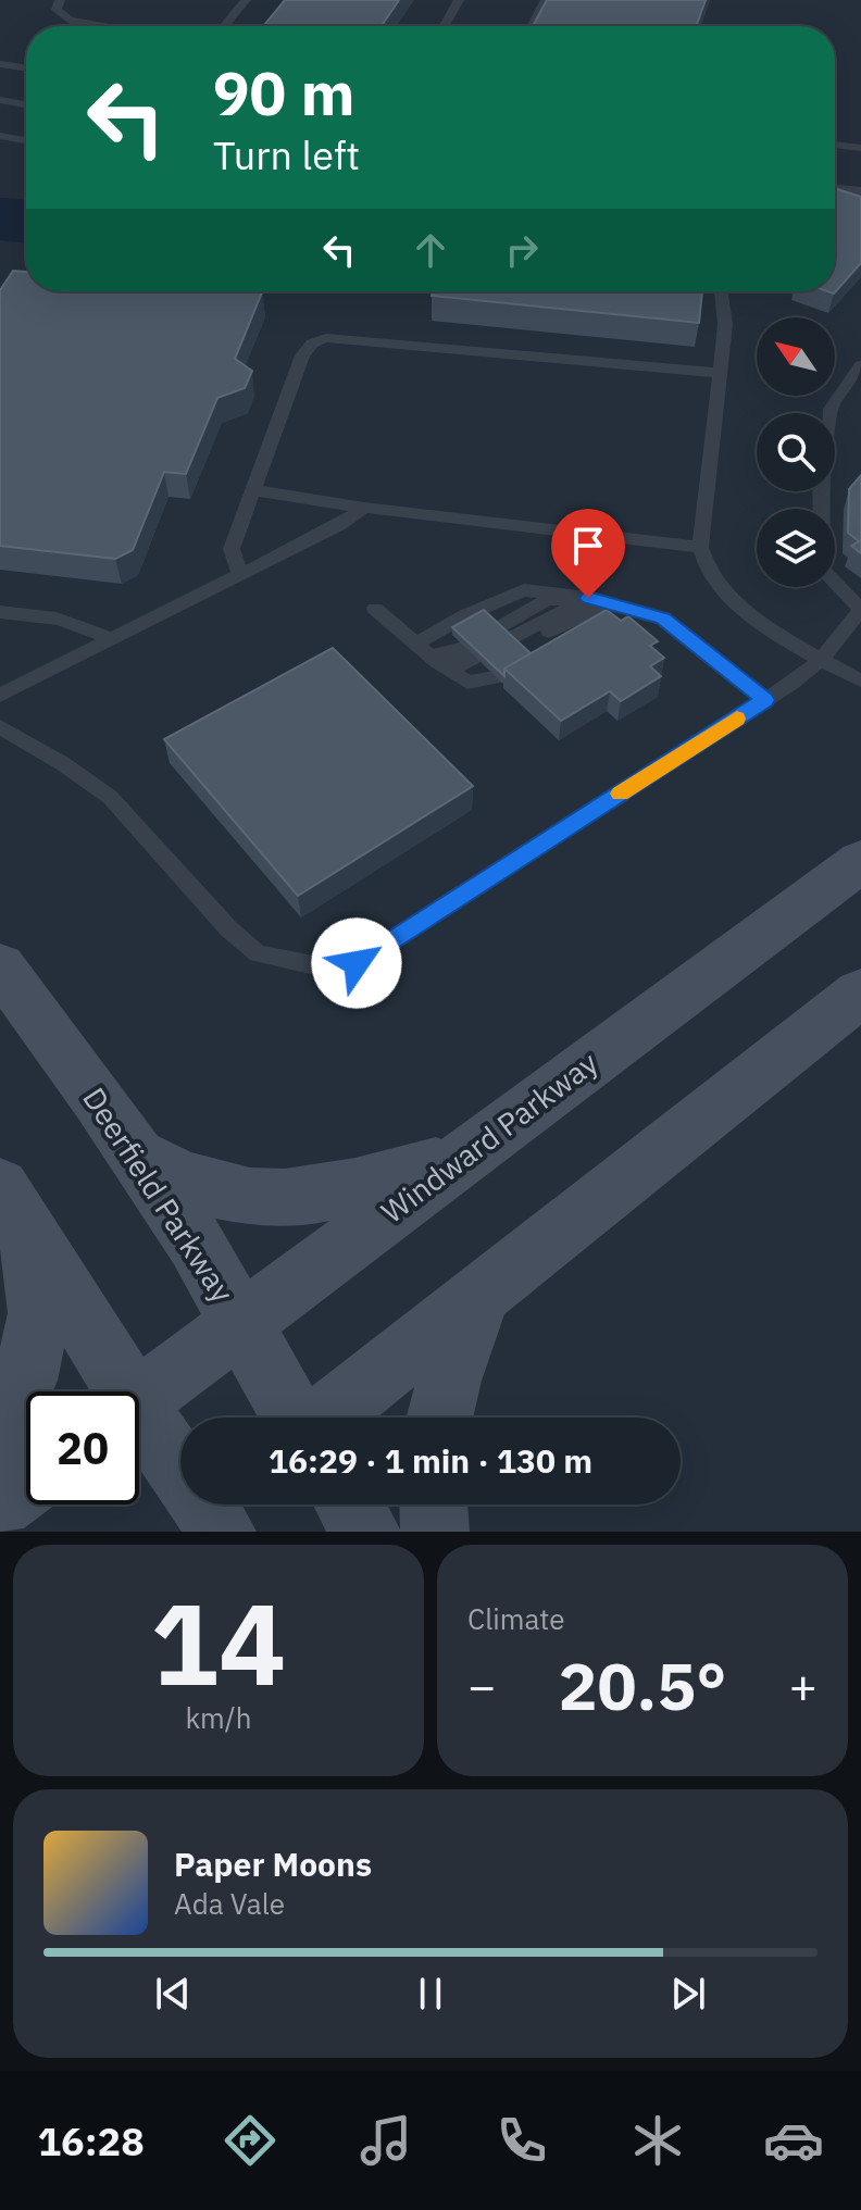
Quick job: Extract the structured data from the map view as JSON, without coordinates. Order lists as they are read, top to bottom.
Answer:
{
  "streets": {
    "main road": ["Windward Parkway", "Deerfield Parkway"]
  },
  "crossings": [
    ["Windward Parkway", "Deerfield Parkway"]
  ],
  "north": "top left",
  "page": {
    "turn": ["90 m", "Turn left"],
    "limit": "20",
    "trip": "16:29 · 1 min · 130 m",
    "tile": [
      ["14", "km/h"],
      "Climate"
    ],
    "heat": ["−", "20.5°", "+"],
    "song": ["Paper Moons", "Ada Vale"],
    "tabs": "16:28"
  }
}
